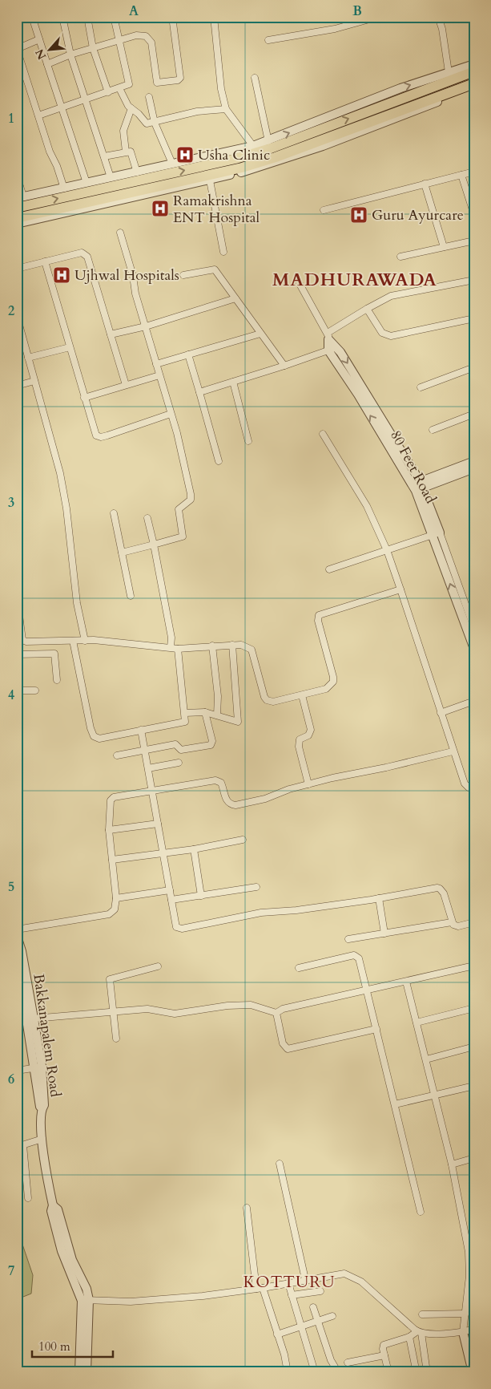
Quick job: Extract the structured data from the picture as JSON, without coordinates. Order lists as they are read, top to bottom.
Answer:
{
  "streets": {
    "street": ["80 Feet Road", "Bakkanapalem Road"]
  },
  "districts": ["MADHURAWADA", "KOTTURU"],
  "places": {
    "hospital": [
      "Usha Clinic",
      "Ramakrishna ENT Hospital",
      "Guru Ayurcare",
      "Ujhwal Hospitals"
    ]
  },
  "scale_bar": "100 m",
  "north": "bottom left",
  "grid": {
    "columns": ["A", "B"],
    "rows": [
      "1",
      "2",
      "3",
      "4",
      "5",
      "6",
      "7"
    ]
  }
}
